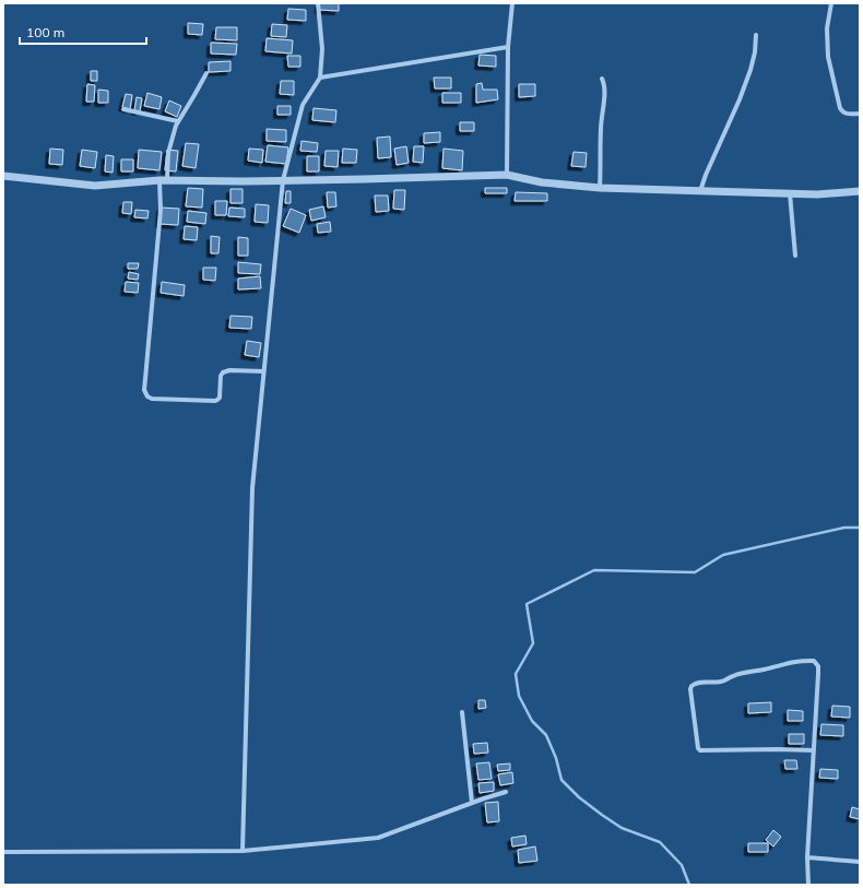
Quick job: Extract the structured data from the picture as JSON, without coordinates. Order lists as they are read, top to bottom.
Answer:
{
  "scale_bar": "100 m"
}
